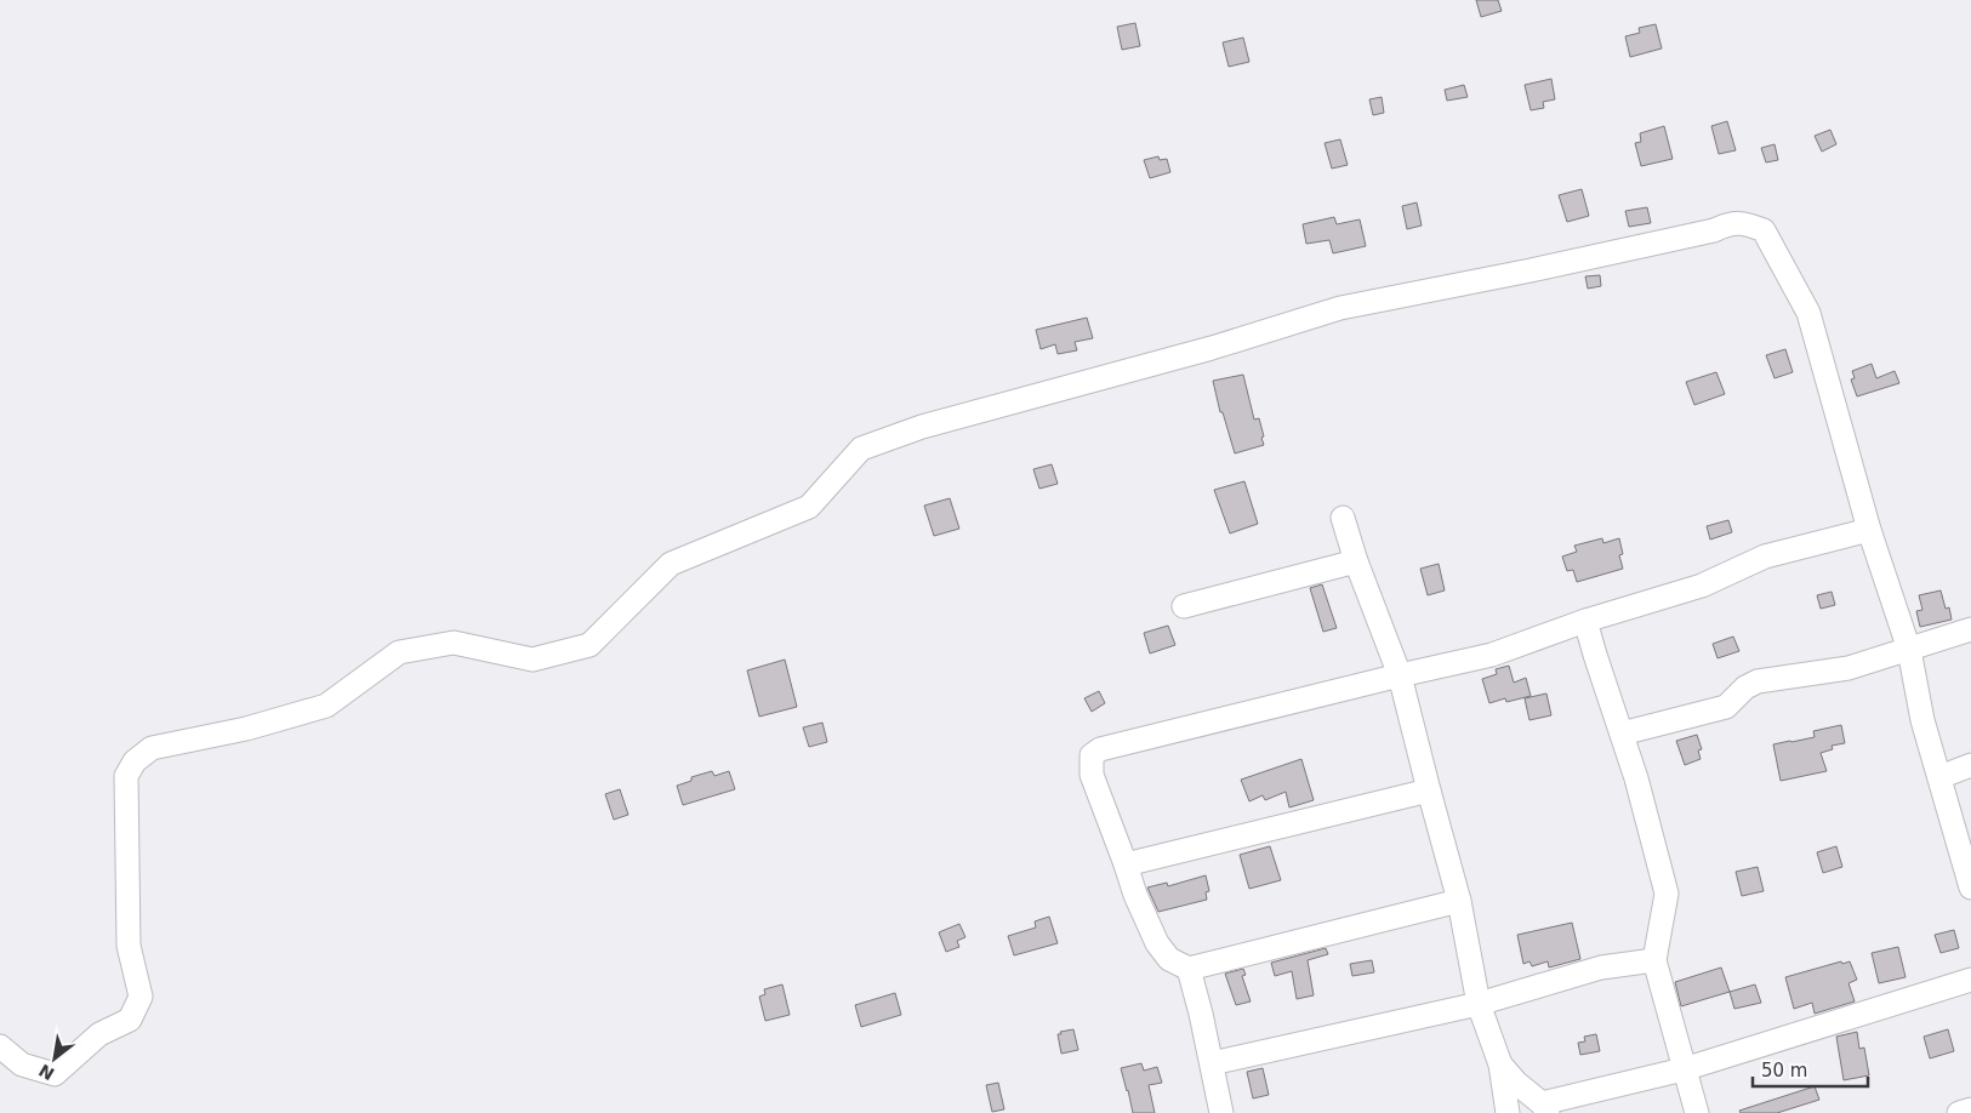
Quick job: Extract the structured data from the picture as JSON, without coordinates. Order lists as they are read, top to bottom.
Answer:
{
  "scale_bar": "50 m",
  "north": "bottom left"
}
